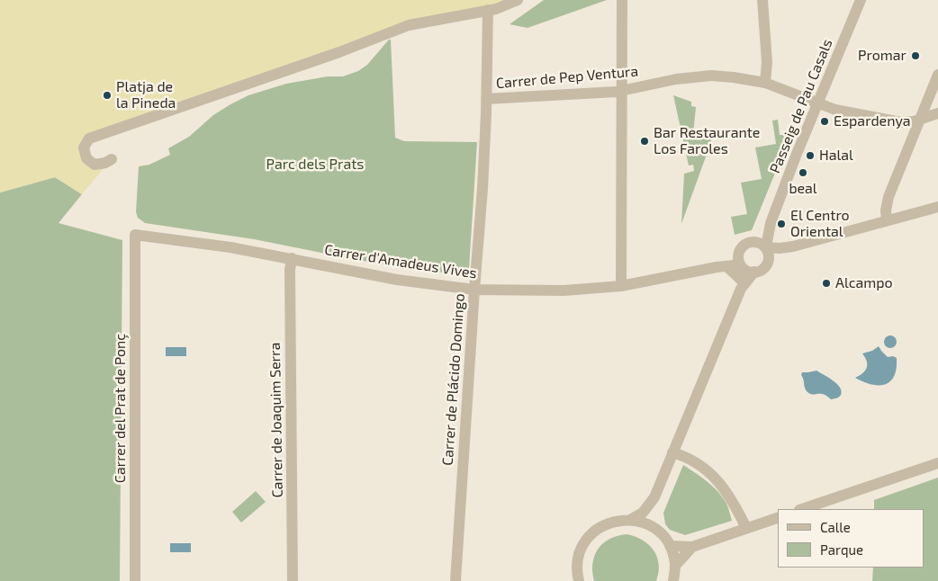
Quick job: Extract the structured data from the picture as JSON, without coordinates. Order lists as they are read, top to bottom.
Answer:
{
  "streets": {
    "street": [
      "Carrer de Pep Ventura",
      "Passeig de Pau Casals",
      "Carrer d'Amadeus Vives",
      "Carrer de Plácido Domingo",
      "Carrer del Prat de Ponç",
      "Carrer de Joaquim Serra"
    ]
  },
  "crossings": [
    ["Carrer de Pep Ventura", "Passeig de Pau Casals"],
    ["Carrer de Pep Ventura", "Carrer de Plácido Domingo"],
    ["Passeig de Pau Casals", "Carrer d'Amadeus Vives"],
    ["Carrer d'Amadeus Vives", "Carrer de Plácido Domingo"],
    ["Carrer d'Amadeus Vives", "Carrer del Prat de Ponç"],
    ["Carrer d'Amadeus Vives", "Carrer de Joaquim Serra"]
  ],
  "parks": ["Parc dels Prats"],
  "places": [
    "Promar",
    "Platja de la Pineda",
    "Espardenya",
    "Bar Restaurante Los Faroles",
    "Halal",
    "beal",
    "El Centro Oriental",
    "Alcampo"
  ],
  "legend": ["Calle", "Parque"]
}
